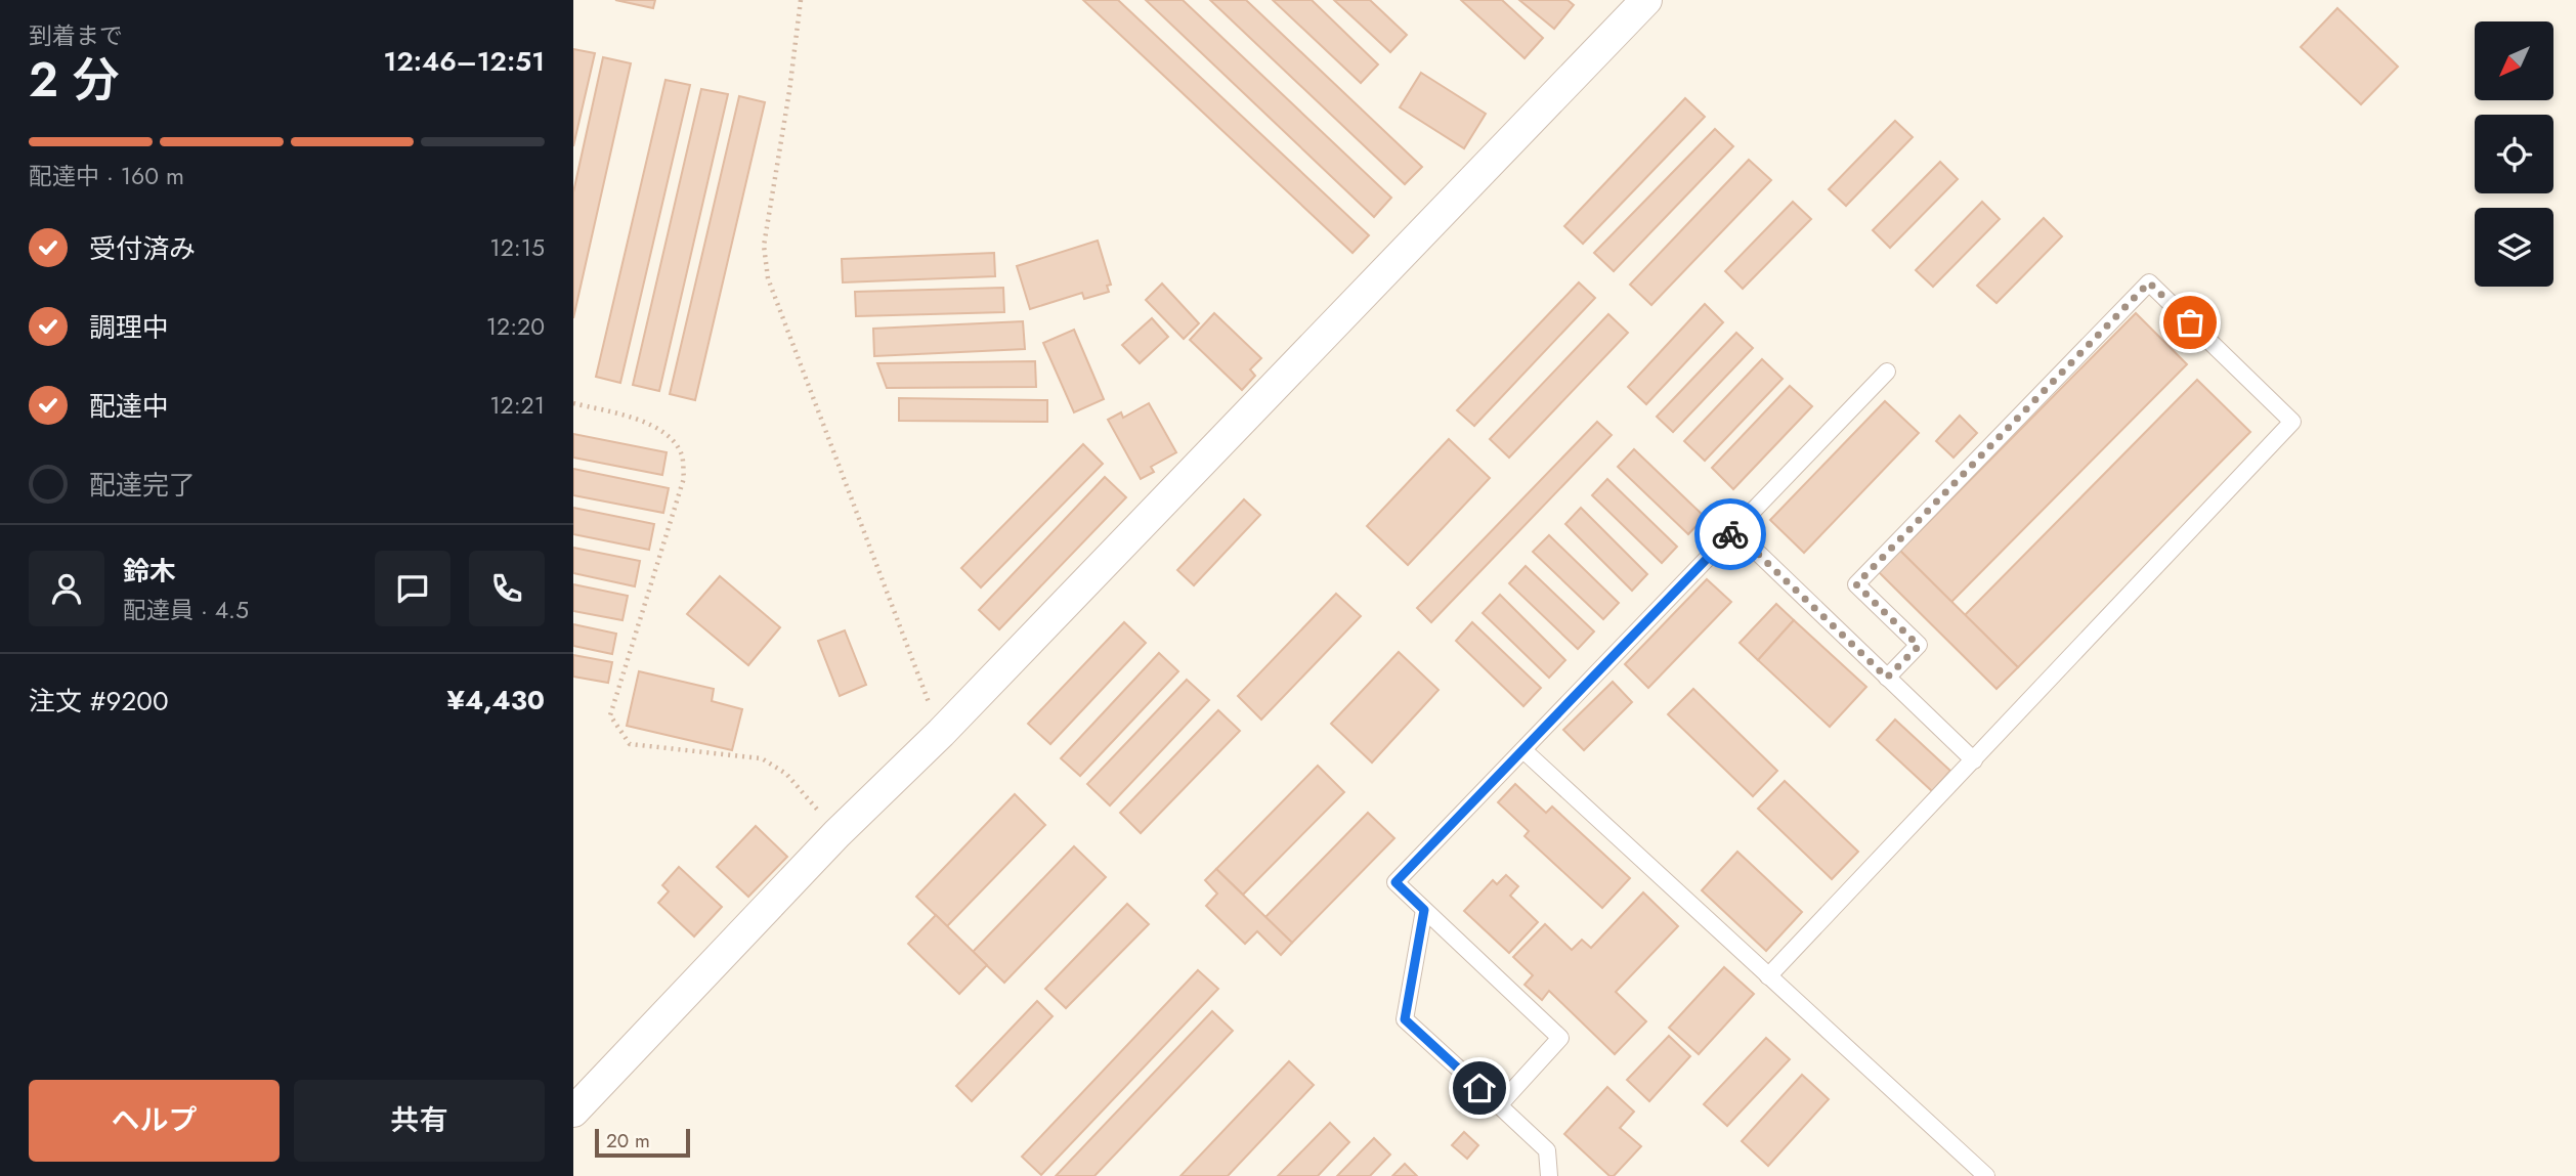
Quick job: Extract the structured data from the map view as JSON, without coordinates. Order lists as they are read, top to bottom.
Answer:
{
  "scale_bar": "20 m",
  "north": "bottom left",
  "page": {
    "heading": ["2 分", "到着まで", "12:46–12:51"],
    "panel": [
      "鈴木",
      "配達員 · 4.5",
      "注文 #9200",
      "¥4,430"
    ],
    "bar": "配達中 · 160 m",
    "list": [
      ["受付済み", "12:15"],
      ["調理中", "12:20"],
      ["配達中", "12:21"],
      "配達完了"
    ],
    "buttons": ["ヘルプ", "共有"],
    "scale": "20 m"
  }
}
